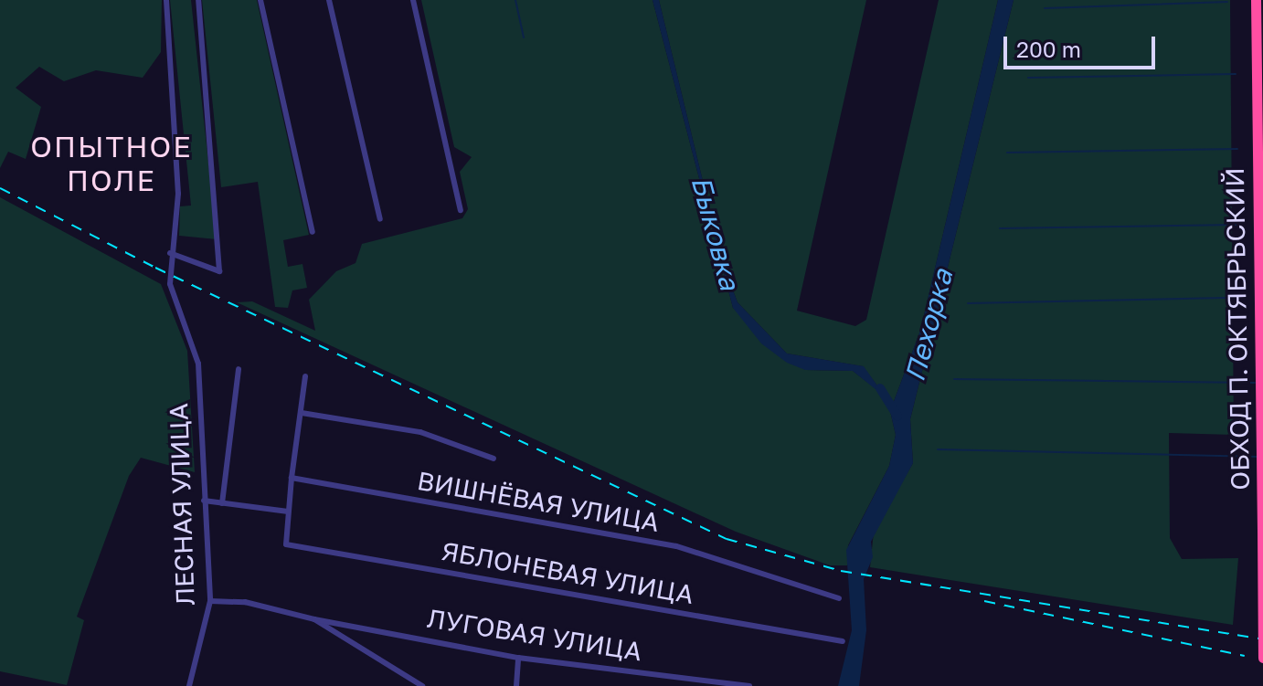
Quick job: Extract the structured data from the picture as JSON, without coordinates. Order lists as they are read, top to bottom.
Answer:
{
  "streets": {
    "highway": ["ОБХОД П. ОКТЯБРЬСКИЙ"],
    "street": [
      "ВИШНЁВАЯ УЛИЦА",
      "ЛЕСНАЯ УЛИЦА",
      "ЯБЛОНЕВАЯ УЛИЦА",
      "ЛУГОВАЯ УЛИЦА"
    ]
  },
  "crossings": [
    ["ЛЕСНАЯ УЛИЦА", "ЛУГОВАЯ УЛИЦА"]
  ],
  "districts": ["ОПЫТНОЕ ПОЛЕ"],
  "water": ["Быковка", "Пехорка"],
  "scale_bar": "200 m"
}
